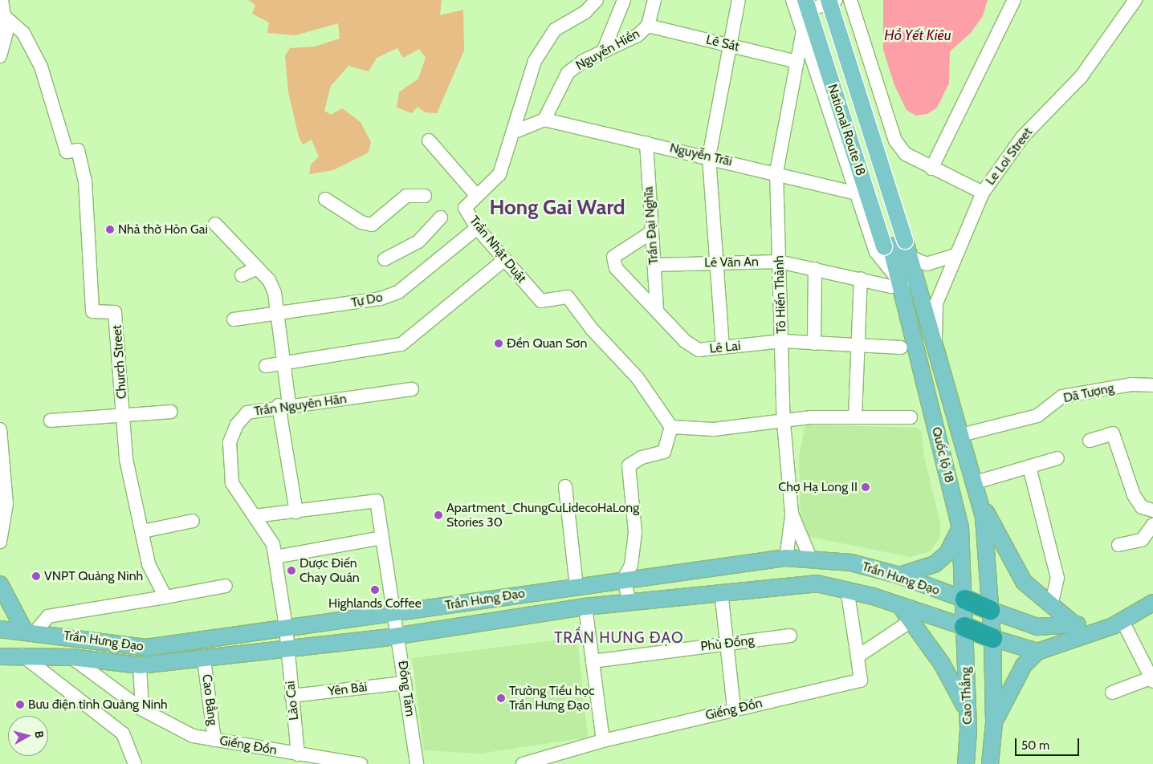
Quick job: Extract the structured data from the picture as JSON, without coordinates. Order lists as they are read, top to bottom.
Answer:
{
  "streets": {
    "main road": [
      "National Route 18",
      "Quốc lộ 18",
      "Trần Hưng Đạo",
      "Cao Thắng"
    ],
    "street": [
      "Lê Sát",
      "Nguyễn Hiền",
      "Nguyễn Trãi",
      "Le Loi Street",
      "Trần Đại Nghĩa",
      "Trần Nhật Duật",
      "Lê Văn An",
      "Tô Hiến Thành",
      "Tự Do",
      "Lê Lai",
      "Church Street",
      "Dã Tượng",
      "Trần Nguyên Hãn",
      "Phù Đổng",
      "Đồng Tâm",
      "Yên Bái",
      "Cao Bằng",
      "Lào Cai",
      "Giếng Đồn"
    ]
  },
  "crossings": [
    ["Lê Sát", "Nguyễn Hiền"],
    ["Lê Sát", "Tô Hiến Thành"],
    ["Nguyễn Hiền", "Nguyễn Trãi"],
    ["National Route 18", "Le Loi Street"],
    ["National Route 18", "Lê Văn An"],
    ["National Route 18", "Dã Tượng"],
    ["National Route 18", "Quốc lộ 18"],
    ["Nguyễn Trãi", "Trần Đại Nghĩa"],
    ["Nguyễn Trãi", "Tô Hiến Thành"],
    ["Trần Đại Nghĩa", "Lê Văn An"],
    ["Trần Đại Nghĩa", "Lê Lai"],
    ["Trần Nhật Duật", "Tự Do"],
    ["Lê Văn An", "Tô Hiến Thành"],
    ["Lê Văn An", "Quốc lộ 18"],
    ["Tô Hiến Thành", "Lê Lai"],
    ["Tô Hiến Thành", "Trần Hưng Đạo"],
    ["Dã Tượng", "Quốc lộ 18"],
    ["Trần Nguyên Hãn", "Trần Hưng Đạo"],
    ["Trần Nguyên Hãn", "Lào Cai"],
    ["Quốc lộ 18", "Trần Hưng Đạo"],
    ["Quốc lộ 18", "Cao Thắng"],
    ["Trần Hưng Đạo", "Đồng Tâm"],
    ["Trần Hưng Đạo", "Cao Thắng"],
    ["Trần Hưng Đạo", "Cao Bằng"],
    ["Trần Hưng Đạo", "Lào Cai"],
    ["Trần Hưng Đạo", "Giếng Đồn"],
    ["Đồng Tâm", "Yên Bái"],
    ["Yên Bái", "Lào Cai"],
    ["Cao Bằng", "Giếng Đồn"],
    ["Lào Cai", "Giếng Đồn"]
  ],
  "districts": ["Hong Gai Ward", "TRẦN HƯNG ĐẠO"],
  "water": ["Hồ Yết Kiêu"],
  "places": [
    "Nhà thờ Hòn Gai",
    "Đền Quan Sơn",
    "Chợ Hạ Long II",
    "Apartment_ChungCuLidecoHaLong Stories 30",
    "Dược Điến Chay Quán",
    "VNPT Quảng Ninh",
    "Highlands Coffee",
    "Trường Tiểu học Trần Hưng Đạo",
    "Bưu điện tỉnh Quảng Ninh"
  ],
  "scale_bar": "50 m",
  "north": "right"
}
